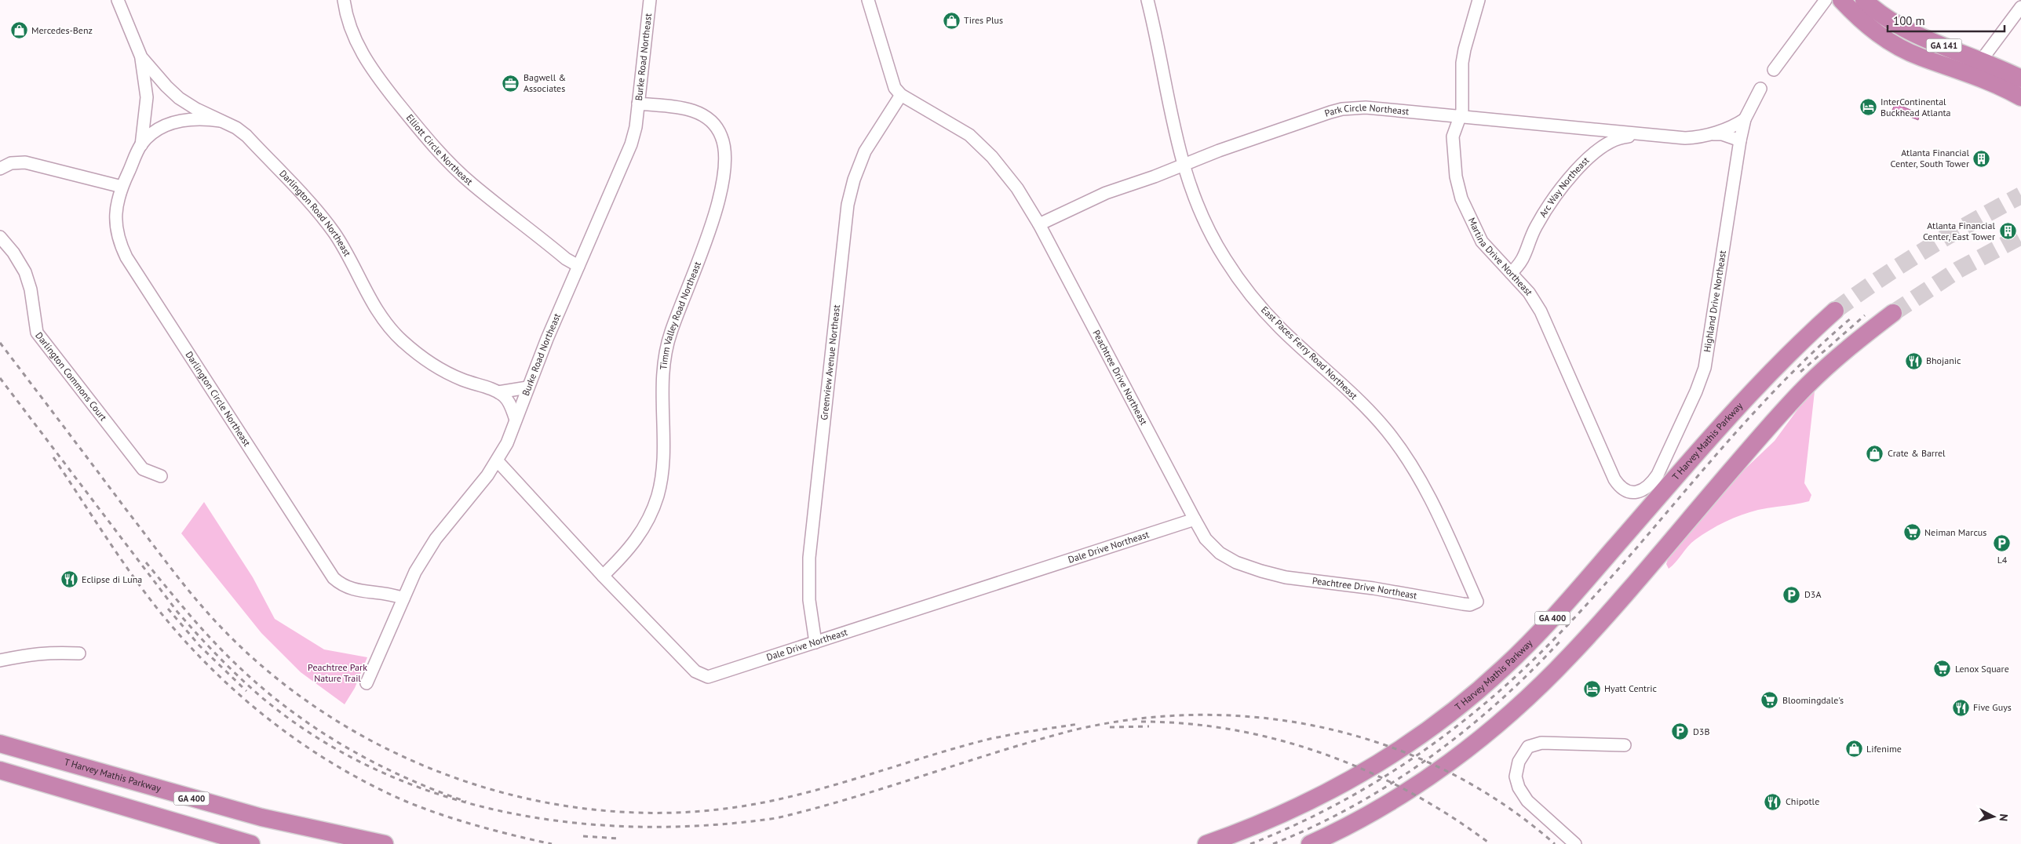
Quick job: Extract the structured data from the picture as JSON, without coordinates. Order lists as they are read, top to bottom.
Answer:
{
  "streets": {
    "highway": ["GA 141", "T Harvey Mathis Parkway", "GA 400"],
    "street": [
      "Burke Road Northeast",
      "Park Circle Northeast",
      "Elliott Circle Northeast",
      "Arc Way Northeast",
      "Darlington Road Northeast",
      "Martina Drive Northeast",
      "Highland Drive Northeast",
      "Timm Valley Road Northeast",
      "East Paces Ferry Road Northeast",
      "Greenview Avenue Northeast",
      "Darlington Commons Court",
      "Peachtree Drive Northeast",
      "Darlington Circle Northeast",
      "Dale Drive Northeast"
    ]
  },
  "crossings": [
    ["Burke Road Northeast", "Elliott Circle Northeast"],
    ["Burke Road Northeast", "Timm Valley Road Northeast"],
    ["Burke Road Northeast", "Darlington Circle Northeast"],
    ["Burke Road Northeast", "Dale Drive Northeast"],
    ["Park Circle Northeast", "Arc Way Northeast"],
    ["Park Circle Northeast", "Martina Drive Northeast"],
    ["Park Circle Northeast", "Highland Drive Northeast"],
    ["Park Circle Northeast", "East Paces Ferry Road Northeast"],
    ["Park Circle Northeast", "Peachtree Drive Northeast"],
    ["Arc Way Northeast", "Martina Drive Northeast"],
    ["Darlington Road Northeast", "Darlington Circle Northeast"],
    ["Martina Drive Northeast", "Highland Drive Northeast"],
    ["Timm Valley Road Northeast", "Dale Drive Northeast"],
    ["East Paces Ferry Road Northeast", "Peachtree Drive Northeast"],
    ["Greenview Avenue Northeast", "Peachtree Drive Northeast"],
    ["Greenview Avenue Northeast", "Dale Drive Northeast"],
    ["Peachtree Drive Northeast", "Dale Drive Northeast"]
  ],
  "parks": ["Peachtree Park Nature Trail"],
  "places": {
    "shop": [
      "Tires Plus",
      "Mercedes-Benz",
      "Crate & Barrel",
      "Lifenime"
    ],
    "office": ["Bagwell & Associates"],
    "hotel": ["InterContinental Buckhead Atlanta", "Hyatt Centric"],
    "building": ["Atlanta Financial Center, South Tower", "Atlanta Financial Center, East Tower"],
    "restaurant": [
      "Bhojanic",
      "Eclipse di Luna",
      "Five Guys",
      "Chipotle"
    ],
    "supermarket": ["Neiman Marcus", "Lenox Square", "Bloomingdale's"],
    "parking": ["L4", "D3A", "D3B"]
  },
  "scale_bar": "100 m",
  "north": "right"
}
